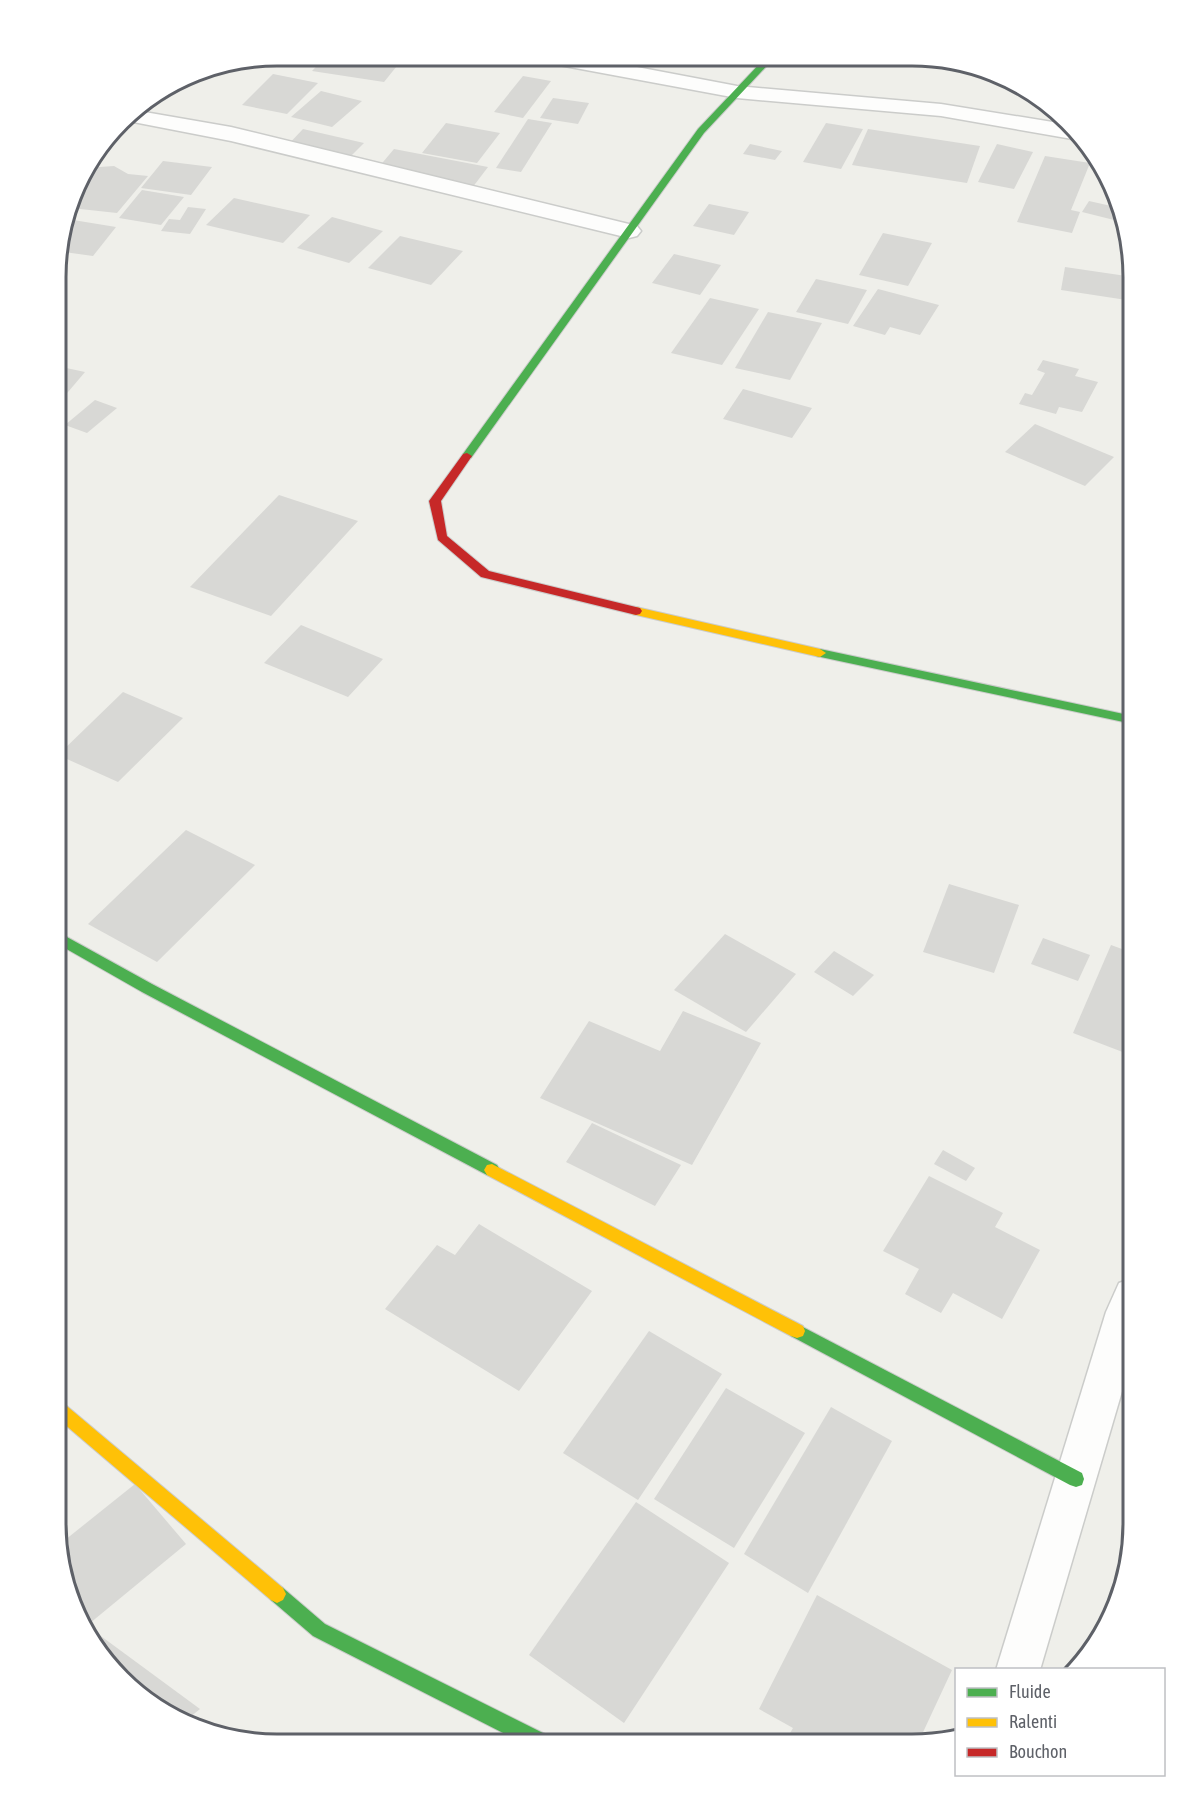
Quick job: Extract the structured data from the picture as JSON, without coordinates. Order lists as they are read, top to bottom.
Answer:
{
  "legend": ["Fluide", "Ralenti", "Bouchon"]
}
